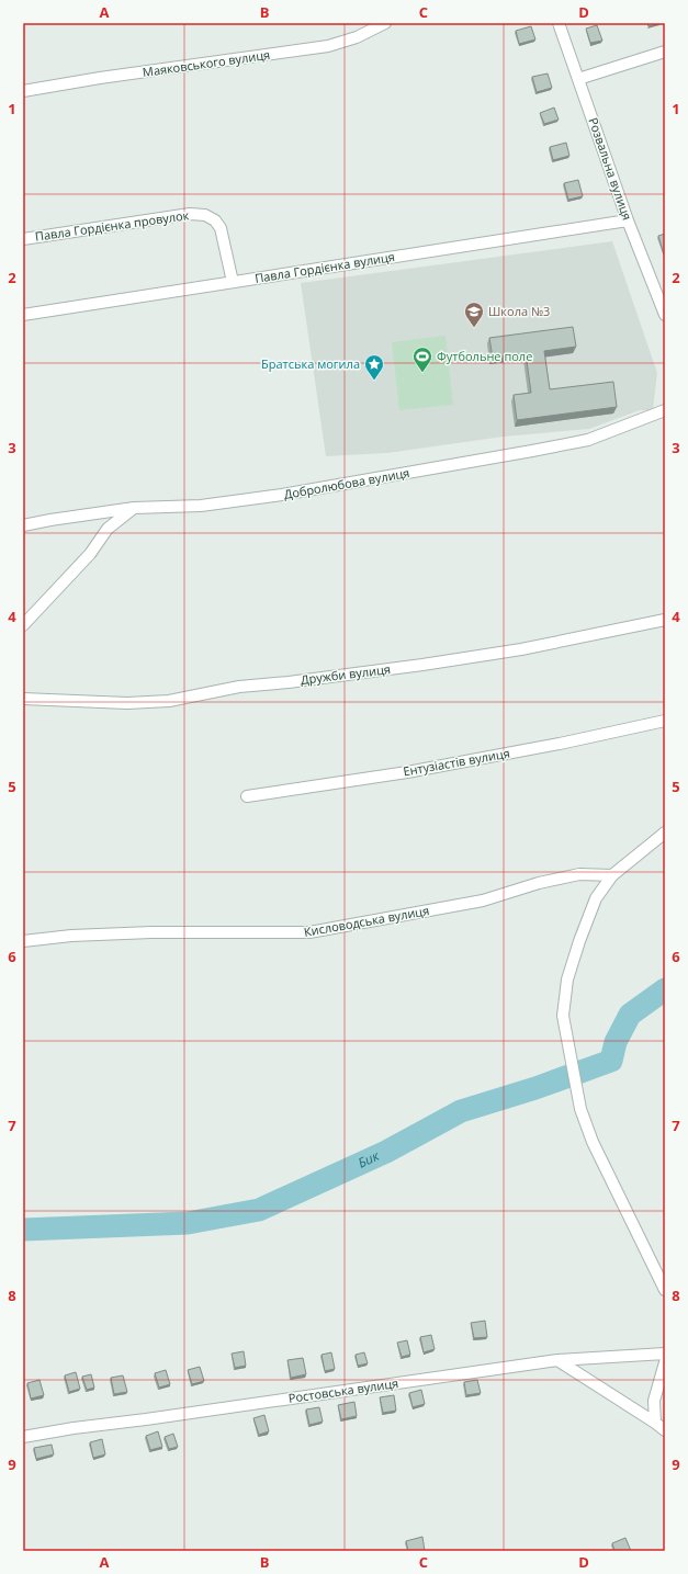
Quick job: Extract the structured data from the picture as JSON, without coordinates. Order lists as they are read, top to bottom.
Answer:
{
  "streets": {
    "street": [
      "Маяковського вулиця",
      "Розвальна вулиця",
      "Павла Гордієнка провулок",
      "Павла Гордієнка вулиця",
      "Добролюбова вулиця",
      "Дружби вулиця",
      "Ентузіастів вулиця",
      "Кисловодська вулиця",
      "Ростовська вулиця"
    ]
  },
  "crossings": [
    ["Розвальна вулиця", "Павла Гордієнка вулиця"],
    ["Павла Гордієнка провулок", "Павла Гордієнка вулиця"]
  ],
  "water": ["Бик"],
  "places": {
    "school or university": ["Школа №3"],
    "sports": ["Футбольне поле"],
    "place": ["Братська могила"]
  },
  "grid": {
    "columns": [
      "A",
      "B",
      "C",
      "D"
    ],
    "rows": [
      "1",
      "2",
      "3",
      "4",
      "5",
      "6",
      "7",
      "8",
      "9"
    ]
  }
}
